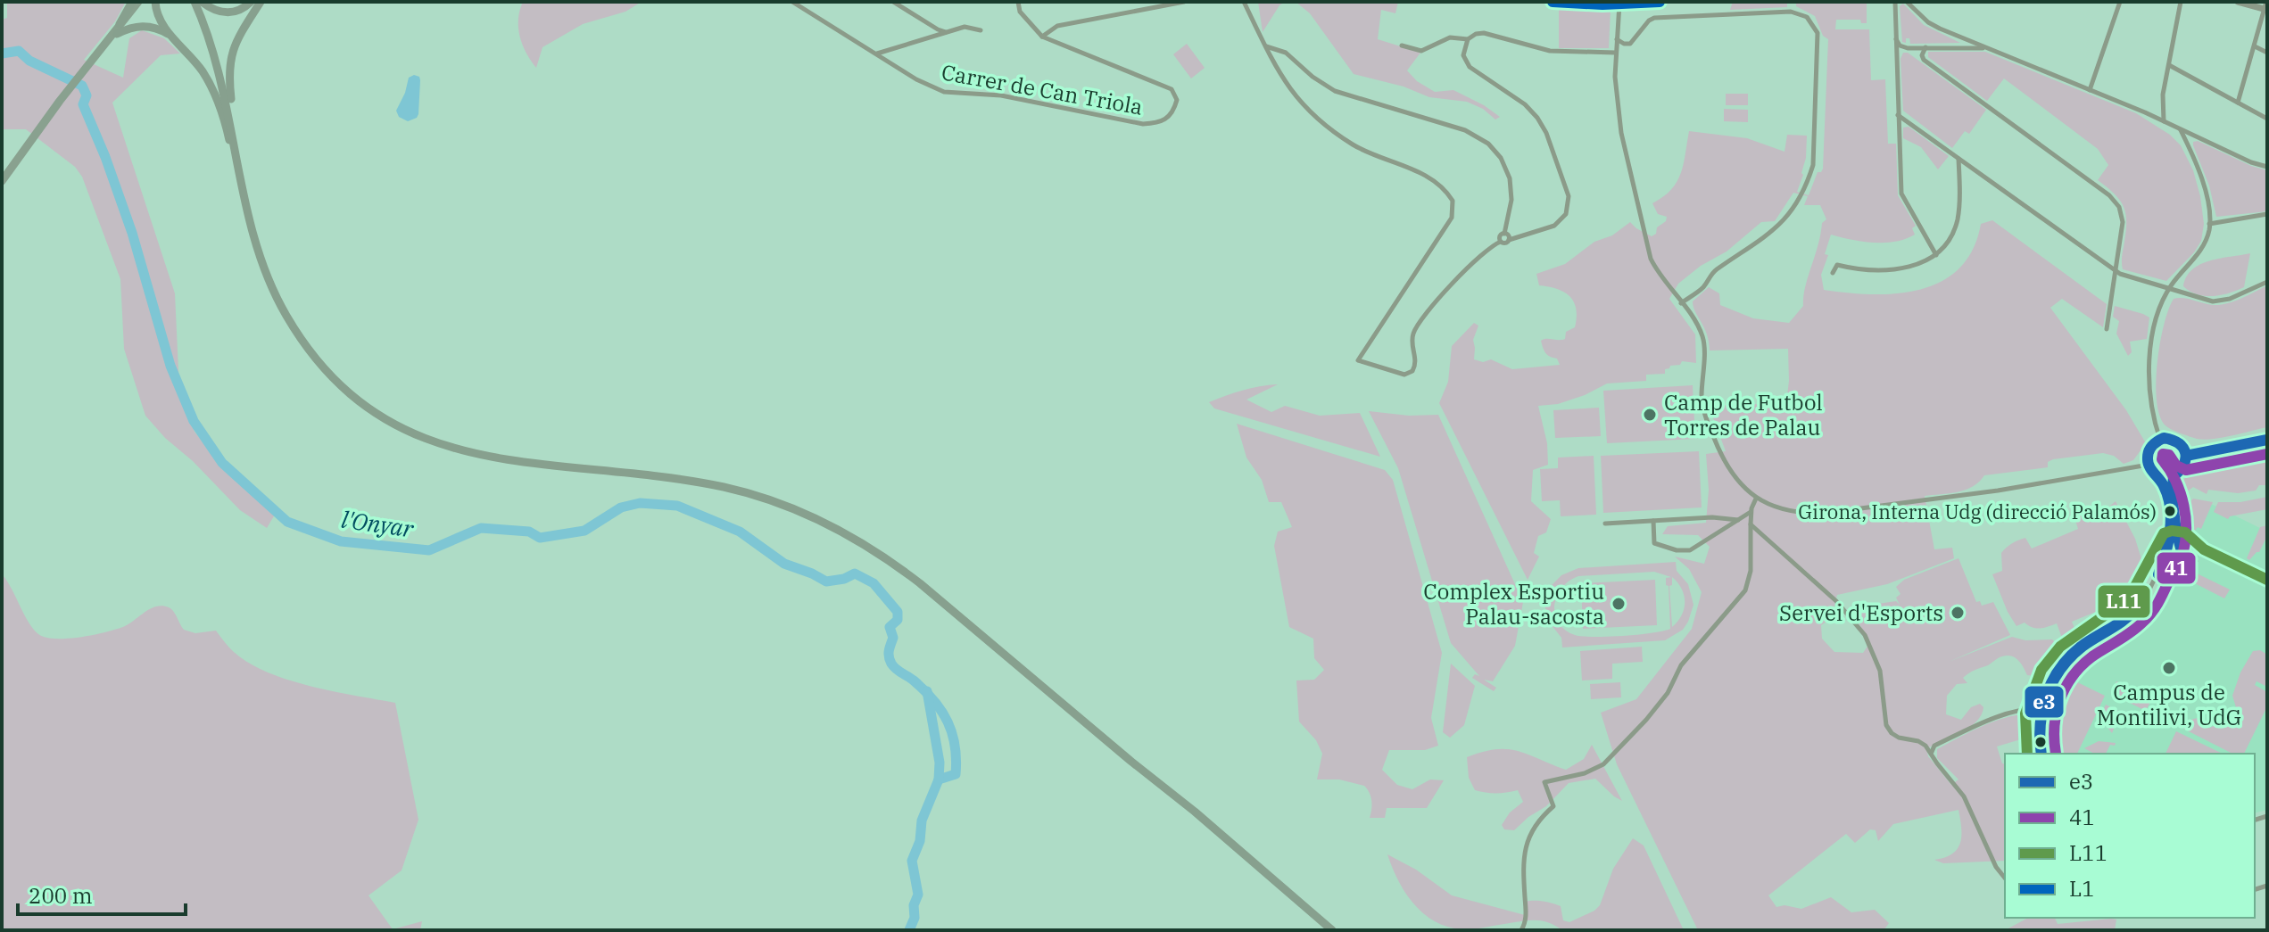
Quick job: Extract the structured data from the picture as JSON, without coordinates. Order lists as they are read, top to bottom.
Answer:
{
  "streets": {
    "street": ["Carrer de Can Triola"]
  },
  "water": ["l'Onyar"],
  "places": [
    "Camp de Futbol Torres de Palau",
    "Girona, Interna Udg (direcció Palamós)",
    "Complex Esportiu Palau-sacosta",
    "Servei d'Esports",
    "Campus de Montilivi, UdG"
  ],
  "lines": [
    "transit line L1",
    "transit line e3",
    "transit line 41",
    "transit line L11"
  ],
  "legend": [
    "e3",
    "41",
    "L11",
    "L1"
  ],
  "scale_bar": "200 m"
}
